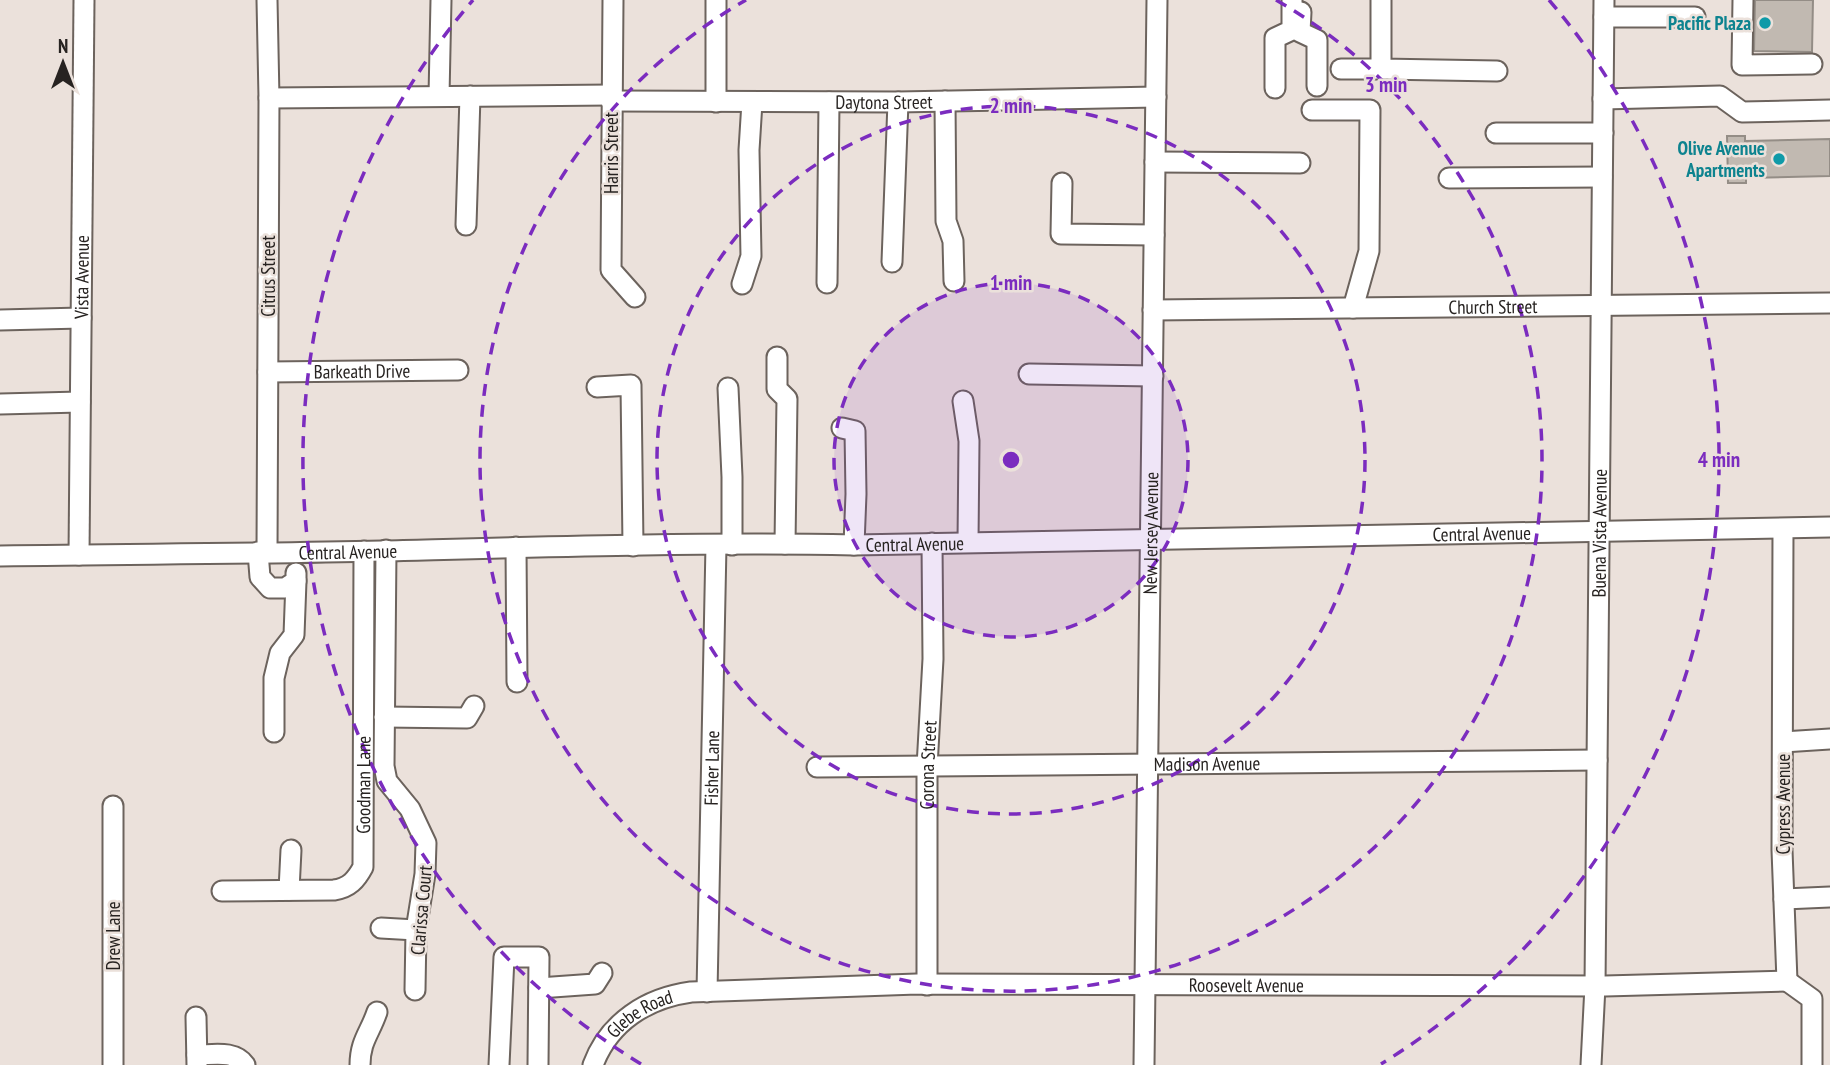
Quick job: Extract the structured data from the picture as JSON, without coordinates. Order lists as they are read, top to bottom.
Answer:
{
  "streets": {
    "street": [
      "Daytona Street",
      "Harris Street",
      "Citrus Street",
      "Vista Avenue",
      "Church Street",
      "Barkeath Drive",
      "New Jersey Avenue",
      "Buena Vista Avenue",
      "Central Avenue",
      "Madison Avenue",
      "Corona Street",
      "Fisher Lane",
      "Goodman Lane",
      "Cypress Avenue",
      "Clarissa Court",
      "Drew Lane",
      "Roosevelt Avenue",
      "Glebe Road"
    ]
  },
  "crossings": [
    ["Daytona Street", "Harris Street"],
    ["Daytona Street", "Citrus Street"],
    ["Daytona Street", "New Jersey Avenue"],
    ["Citrus Street", "Barkeath Drive"],
    ["Citrus Street", "Central Avenue"],
    ["Vista Avenue", "Central Avenue"],
    ["Church Street", "New Jersey Avenue"],
    ["Church Street", "Buena Vista Avenue"],
    ["New Jersey Avenue", "Central Avenue"],
    ["New Jersey Avenue", "Madison Avenue"],
    ["New Jersey Avenue", "Roosevelt Avenue"],
    ["Buena Vista Avenue", "Central Avenue"],
    ["Buena Vista Avenue", "Madison Avenue"],
    ["Buena Vista Avenue", "Roosevelt Avenue"],
    ["Central Avenue", "Corona Street"],
    ["Central Avenue", "Fisher Lane"],
    ["Central Avenue", "Goodman Lane"],
    ["Central Avenue", "Cypress Avenue"],
    ["Central Avenue", "Clarissa Court"],
    ["Madison Avenue", "Corona Street"],
    ["Corona Street", "Roosevelt Avenue"],
    ["Fisher Lane", "Roosevelt Avenue"],
    ["Fisher Lane", "Glebe Road"],
    ["Cypress Avenue", "Roosevelt Avenue"],
    ["Roosevelt Avenue", "Glebe Road"]
  ],
  "places": ["Pacific Plaza", "Olive Avenue Apartments"],
  "north": "top",
  "rings": [
    "3 min",
    "2 min",
    "1 min",
    "4 min"
  ]
}
